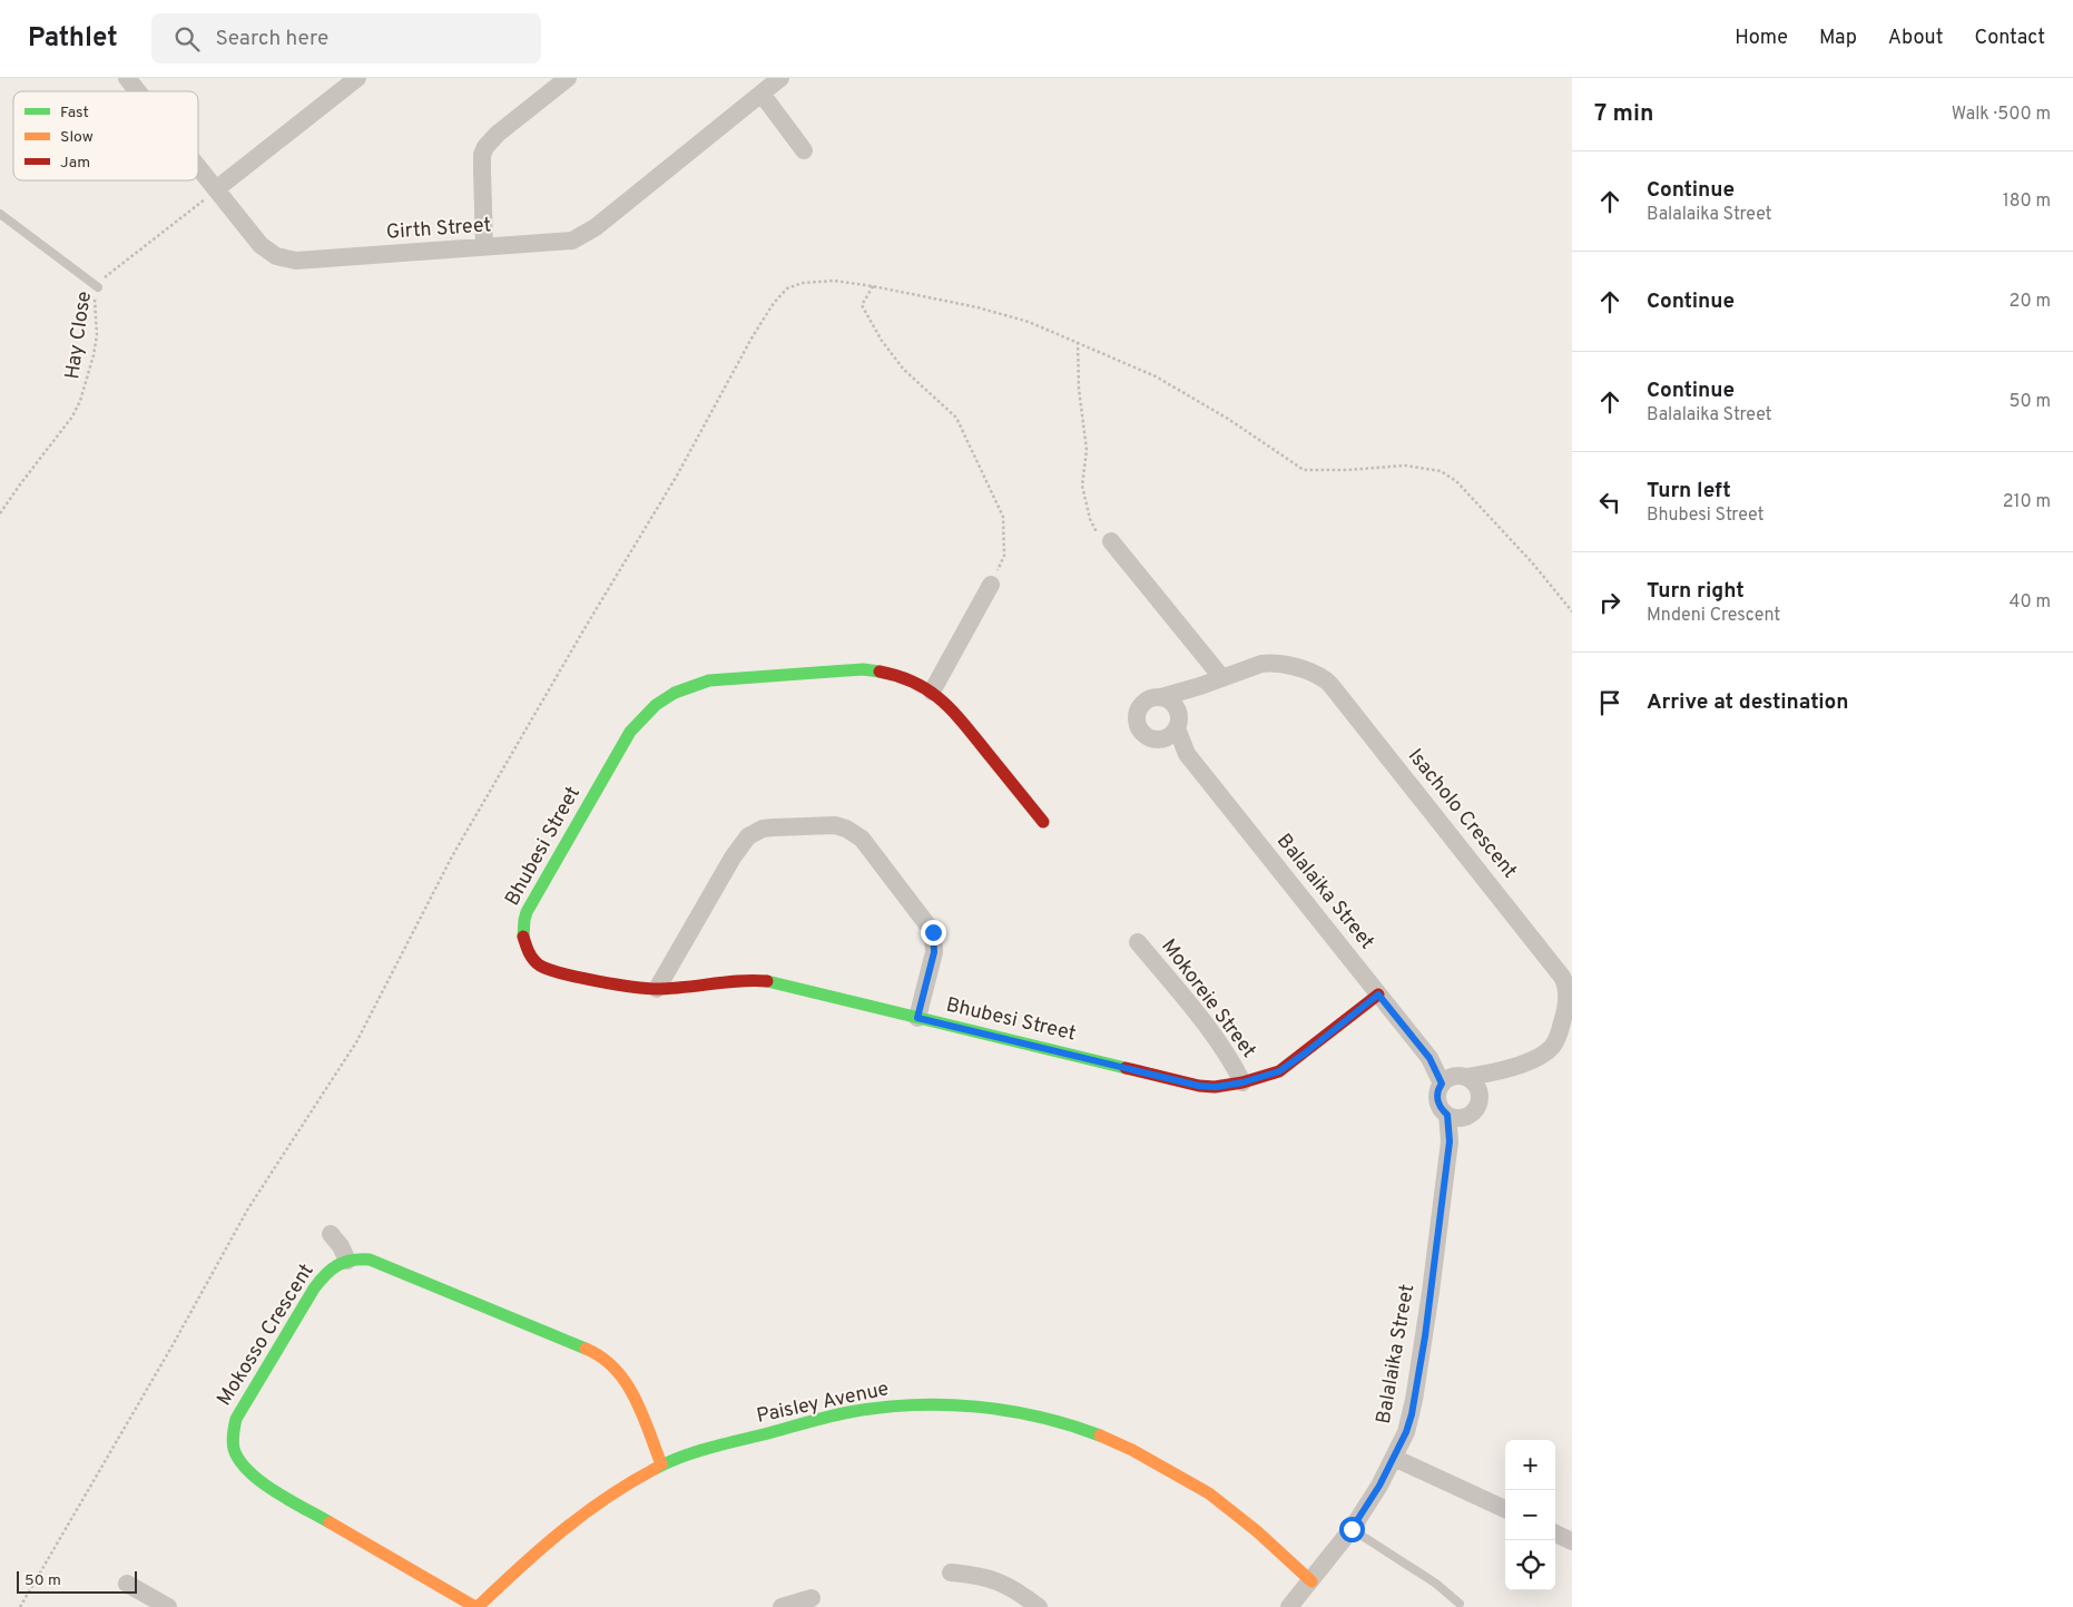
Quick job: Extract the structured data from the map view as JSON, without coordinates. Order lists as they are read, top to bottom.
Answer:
{
  "streets": {
    "street": [
      "Girth Street",
      "Isacholo Crescent",
      "Bhubesi Street",
      "Balalaika Street",
      "Mokoreie Street",
      "Mokosso Crescent",
      "Paisley Avenue"
    ],
    "path": ["Hay Close"]
  },
  "crossings": [
    ["Girth Street", "Hay Close"],
    ["Isacholo Crescent", "Balalaika Street"],
    ["Bhubesi Street", "Balalaika Street"],
    ["Bhubesi Street", "Mokoreie Street"],
    ["Balalaika Street", "Paisley Avenue"],
    ["Mokosso Crescent", "Paisley Avenue"]
  ],
  "legend": ["Fast", "Slow", "Jam"],
  "scale_bar": "50 m",
  "page": {
    "header": "Pathlet",
    "search": "Search here",
    "nav": [
      "Home",
      "Map",
      "About",
      "Contact"
    ],
    "heading": ["7 min", "Walk · 500 m"],
    "list": [
      ["Continue", "Balalaika Street", "180 m"],
      ["Continue", "20 m"],
      ["Continue", "Balalaika Street", "50 m"],
      ["Turn left", "Bhubesi Street", "210 m"],
      ["Turn right", "Mndeni Crescent", "40 m"],
      "Arrive at destination"
    ],
    "map_buttons": ["+", "−"],
    "scale": "50 m"
  }
}
